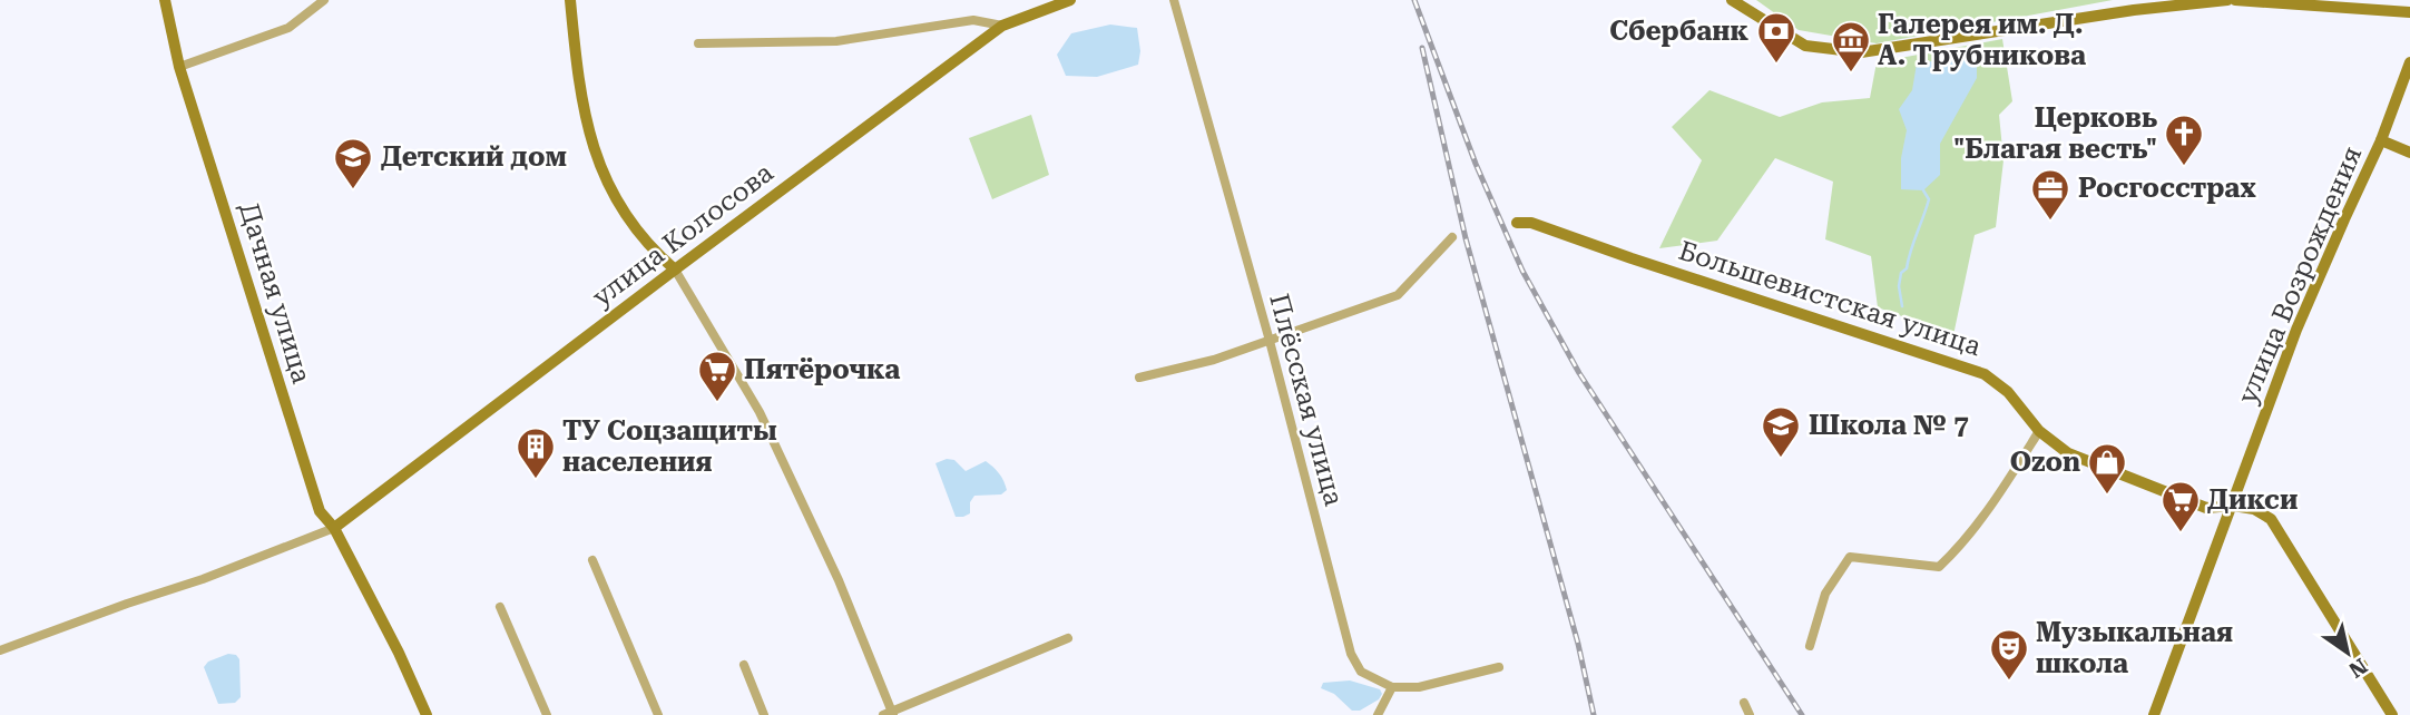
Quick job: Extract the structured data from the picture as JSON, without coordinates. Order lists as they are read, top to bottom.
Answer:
{
  "streets": {
    "main road": [
      "улица Колосова",
      "улица Возрождения",
      "Дачная улица",
      "Большевистская улица"
    ],
    "street": ["Плёсская улица"]
  },
  "crossings": [
    ["улица Колосова", "Дачная улица"],
    ["улица Возрождения", "Большевистская улица"]
  ],
  "places": {
    "bank": ["Сбербанк"],
    "museum": ["Галерея им. Д. А. Трубникова"],
    "church": ["Церковь \"Благая весть\""],
    "school or university": ["Детский дом", "Школа № 7"],
    "office": ["Росгосстрах"],
    "supermarket": ["Пятёрочка", "Дикси"],
    "building": ["ТУ Соцзащиты населения"],
    "shop": ["Ozon"],
    "theatre": ["Музыкальная школа"]
  },
  "north": "bottom right"
}
